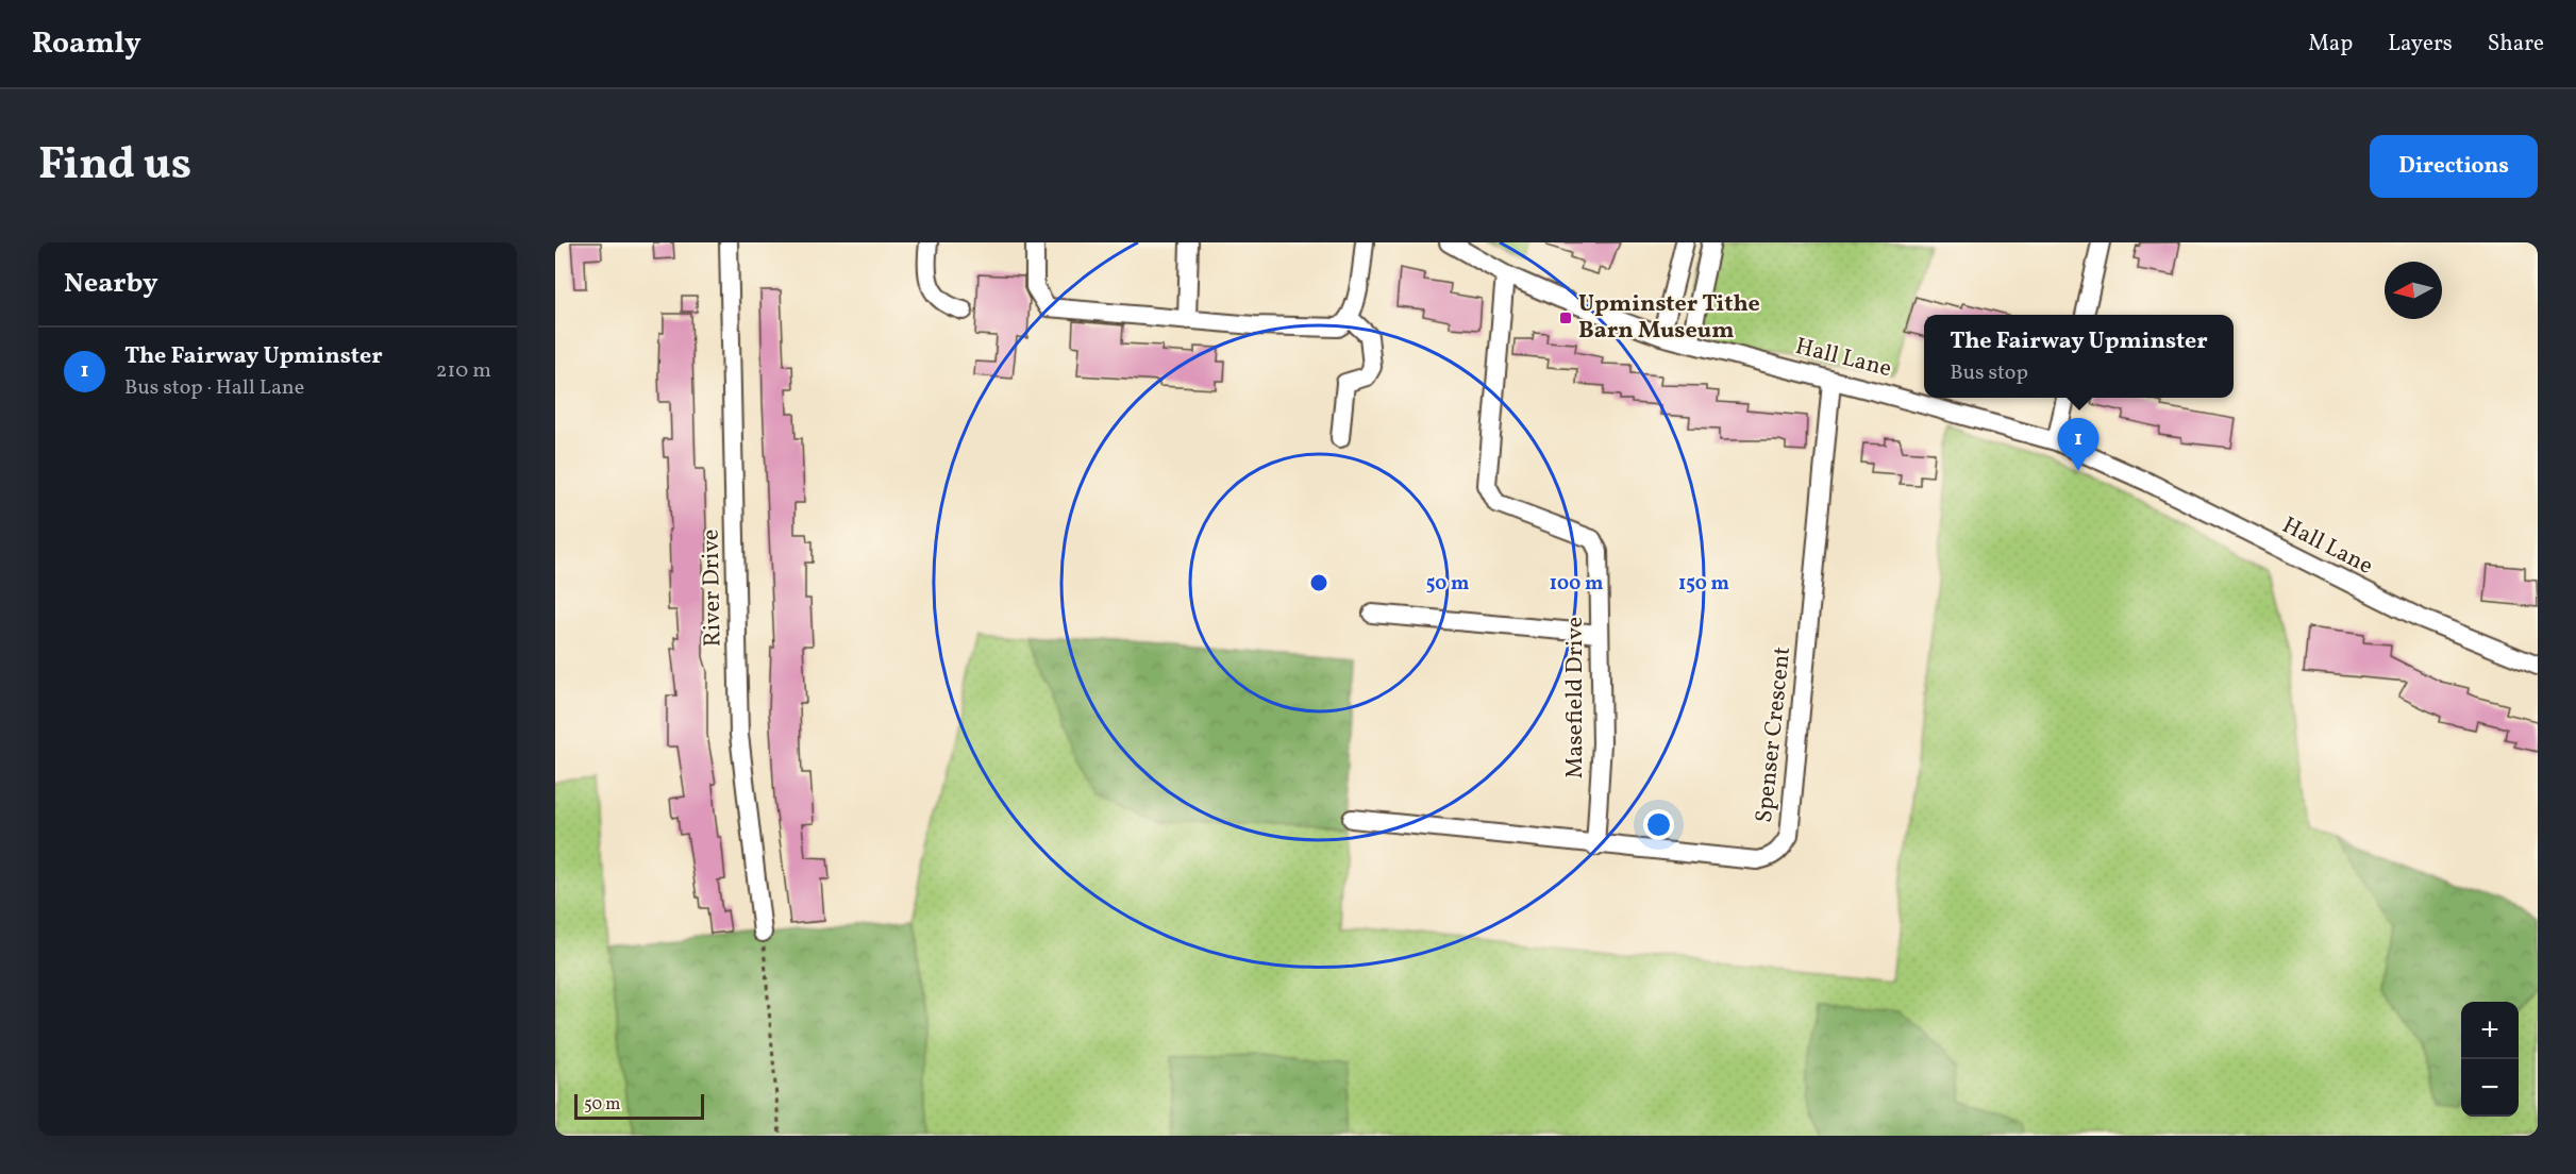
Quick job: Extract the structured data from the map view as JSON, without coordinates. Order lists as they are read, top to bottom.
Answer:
{
  "streets": {
    "street": [
      "Hall Lane",
      "River Drive",
      "Masefield Drive",
      "Spenser Crescent"
    ]
  },
  "crossings": [
    ["Hall Lane", "Masefield Drive"],
    ["Hall Lane", "Spenser Crescent"],
    ["Masefield Drive", "Spenser Crescent"]
  ],
  "places": {
    "transit": ["Upminster Tithe Barn Museum"]
  },
  "scale_bar": "50 m",
  "north": "left",
  "page": {
    "header": "Roamly",
    "nav": ["Map", "Layers", "Share"],
    "title": "Find us",
    "buttons": "Directions",
    "heading": "Nearby",
    "popup": ["The Fairway Upminster", "Bus stop"],
    "list": [
      {
        "mark": "1",
        "name": "The Fairway Upminster",
        "note": "Bus stop · Hall Lane",
        "value": "210 m"
      }
    ],
    "pins": "1",
    "map_buttons": ["+", "−"],
    "scale": "50 m"
  },
  "rings": ["50 m", "100 m", "150 m"]
}
